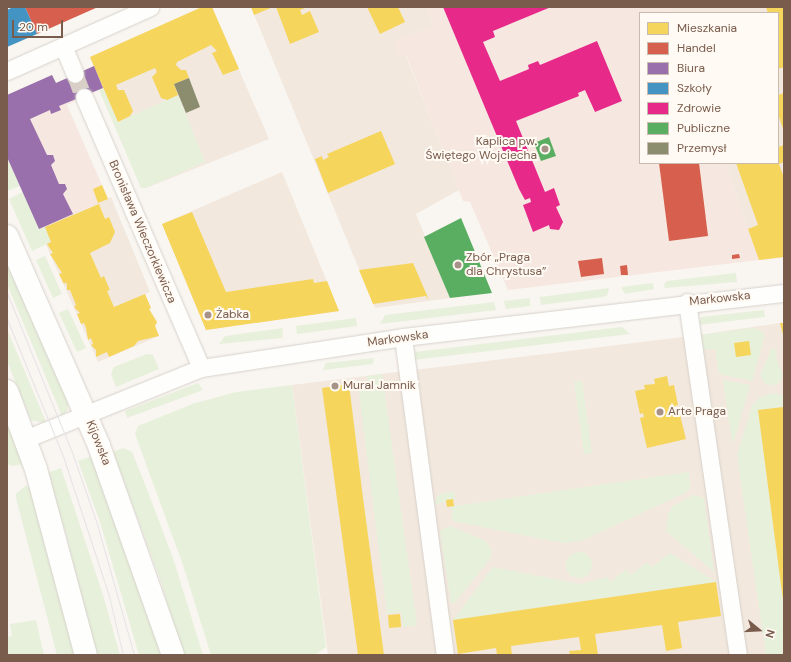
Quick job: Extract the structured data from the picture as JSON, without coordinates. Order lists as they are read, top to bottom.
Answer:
{
  "streets": {
    "street": ["Bronisława Wieczorkiewicza", "Markowska", "Kijowska"]
  },
  "crossings": [
    ["Bronisława Wieczorkiewicza", "Markowska"],
    ["Markowska", "Kijowska"]
  ],
  "places": [
    "Kaplica pw. Świętego Wojciecha",
    "Zbór „Praga dla Chrystusa”",
    "Żabka",
    "Mural Jamnik",
    "Arte Praga"
  ],
  "legend": [
    "Mieszkania",
    "Handel",
    "Biura",
    "Szkoły",
    "Zdrowie",
    "Publiczne",
    "Przemysł"
  ],
  "scale_bar": "20 m",
  "north": "right"
}
